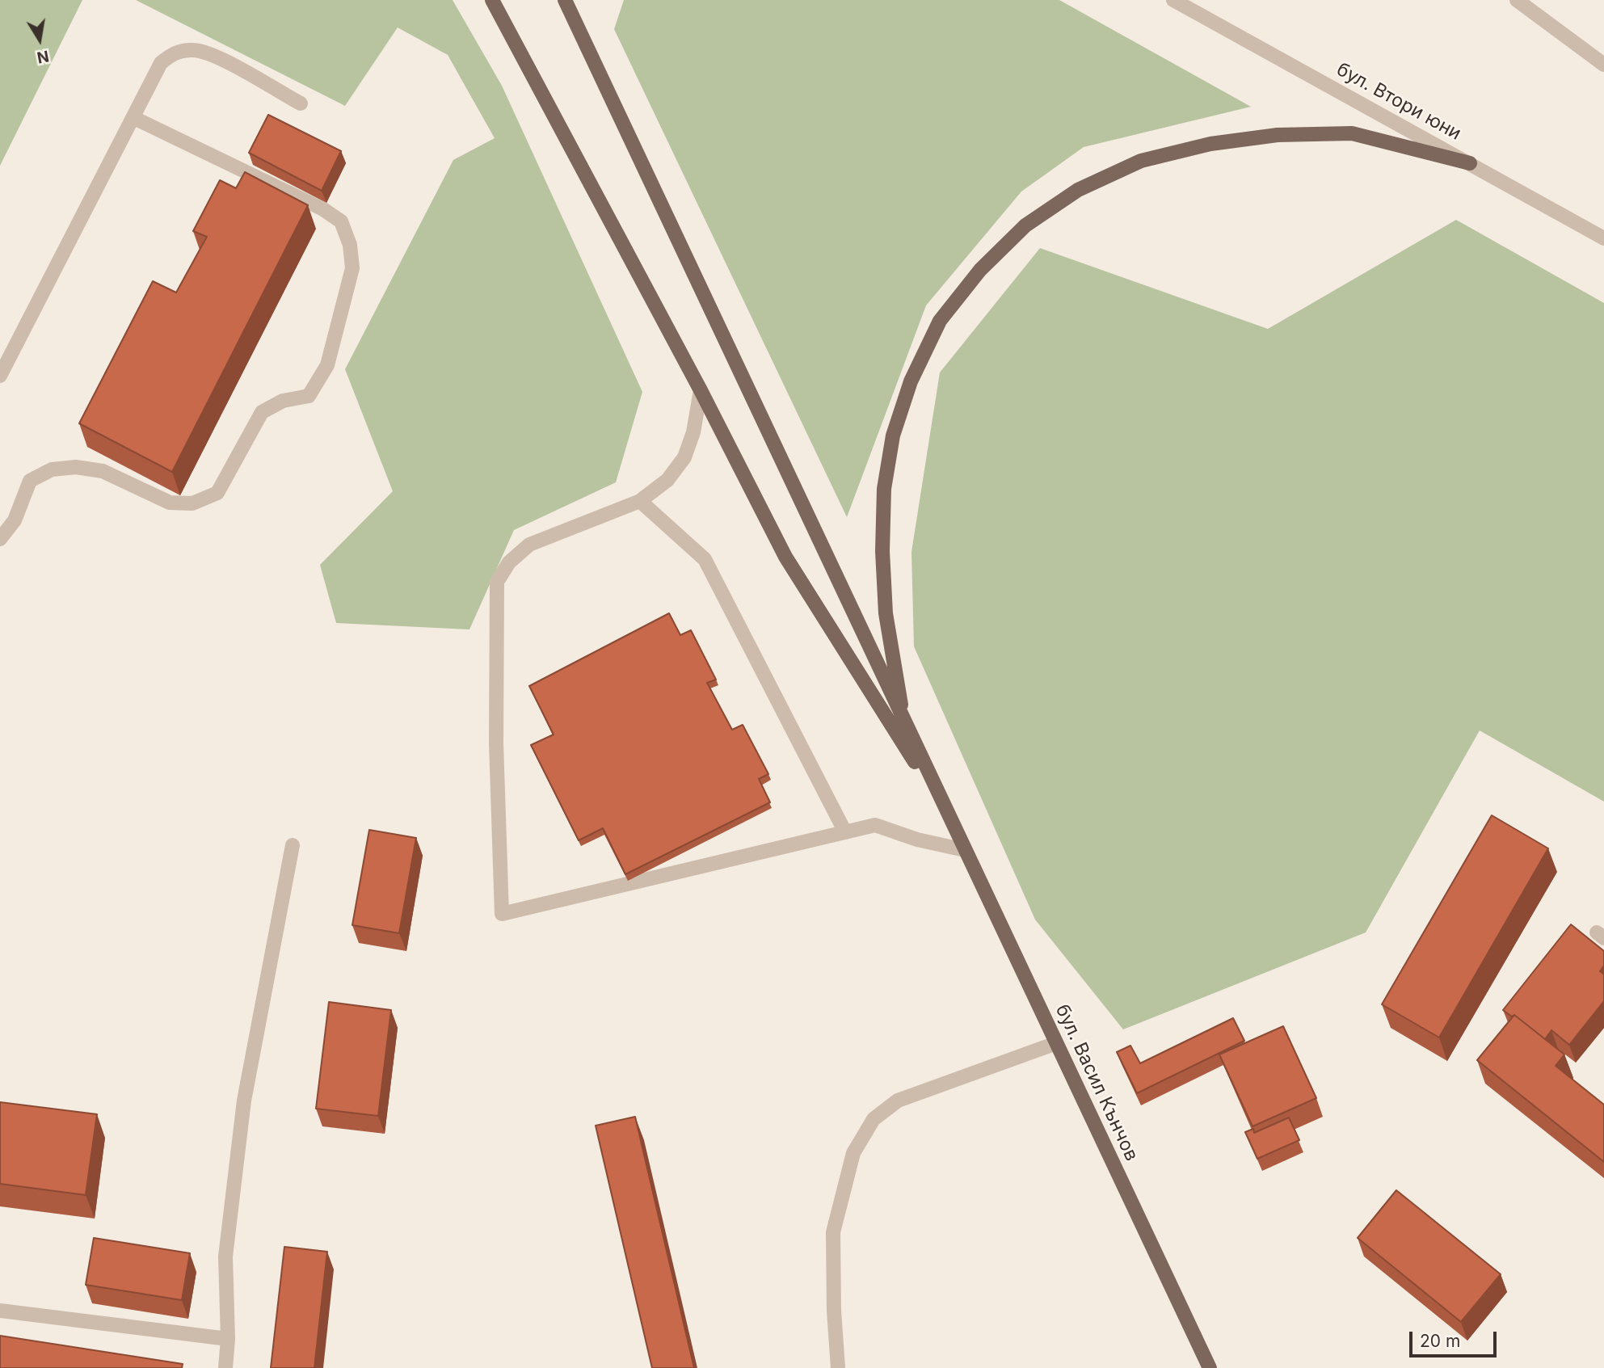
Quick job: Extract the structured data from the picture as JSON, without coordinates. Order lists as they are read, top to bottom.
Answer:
{
  "streets": {
    "main road": ["бул. Васил Кънчов"],
    "street": ["бул. Втори юни"]
  },
  "scale_bar": "20 m",
  "north": "bottom"
}
